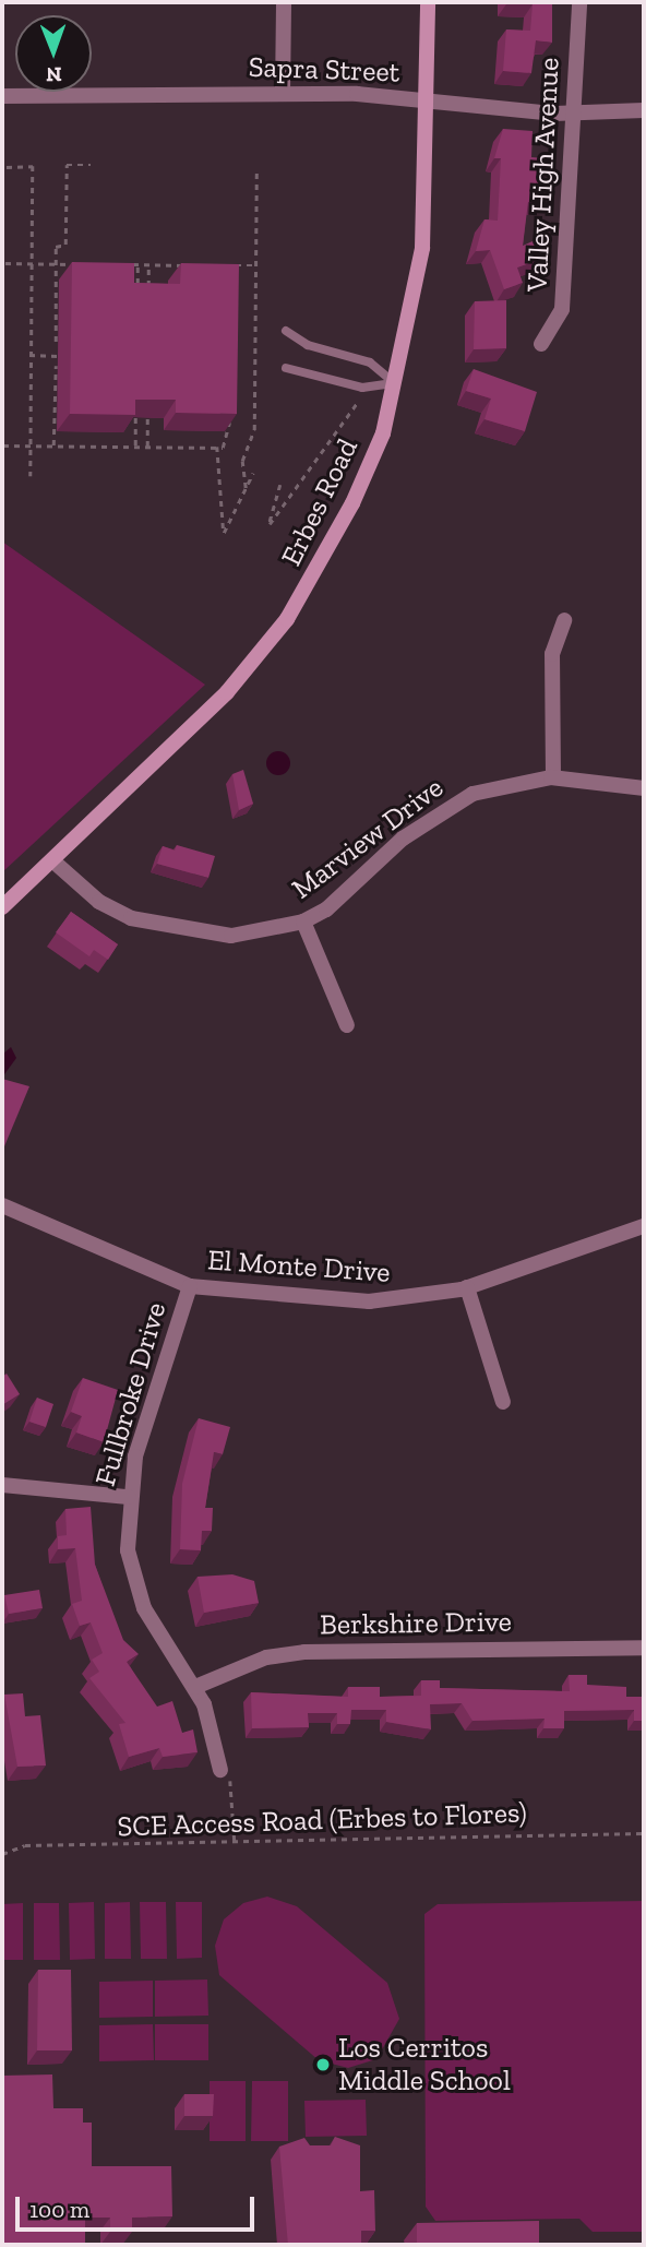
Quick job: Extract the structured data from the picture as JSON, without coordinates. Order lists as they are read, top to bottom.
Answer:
{
  "streets": {
    "main road": ["Erbes Road"],
    "street": [
      "Sapra Street",
      "Valley High Avenue",
      "Marview Drive",
      "El Monte Drive",
      "Fullbroke Drive",
      "Berkshire Drive"
    ],
    "path": ["SCE Access Road (Erbes to Flores)"]
  },
  "crossings": [
    ["Sapra Street", "Valley High Avenue"],
    ["Sapra Street", "Erbes Road"],
    ["Erbes Road", "Marview Drive"],
    ["El Monte Drive", "Fullbroke Drive"],
    ["Fullbroke Drive", "Berkshire Drive"]
  ],
  "places": ["Los Cerritos Middle School"],
  "scale_bar": "100 m",
  "north": "bottom"
}
